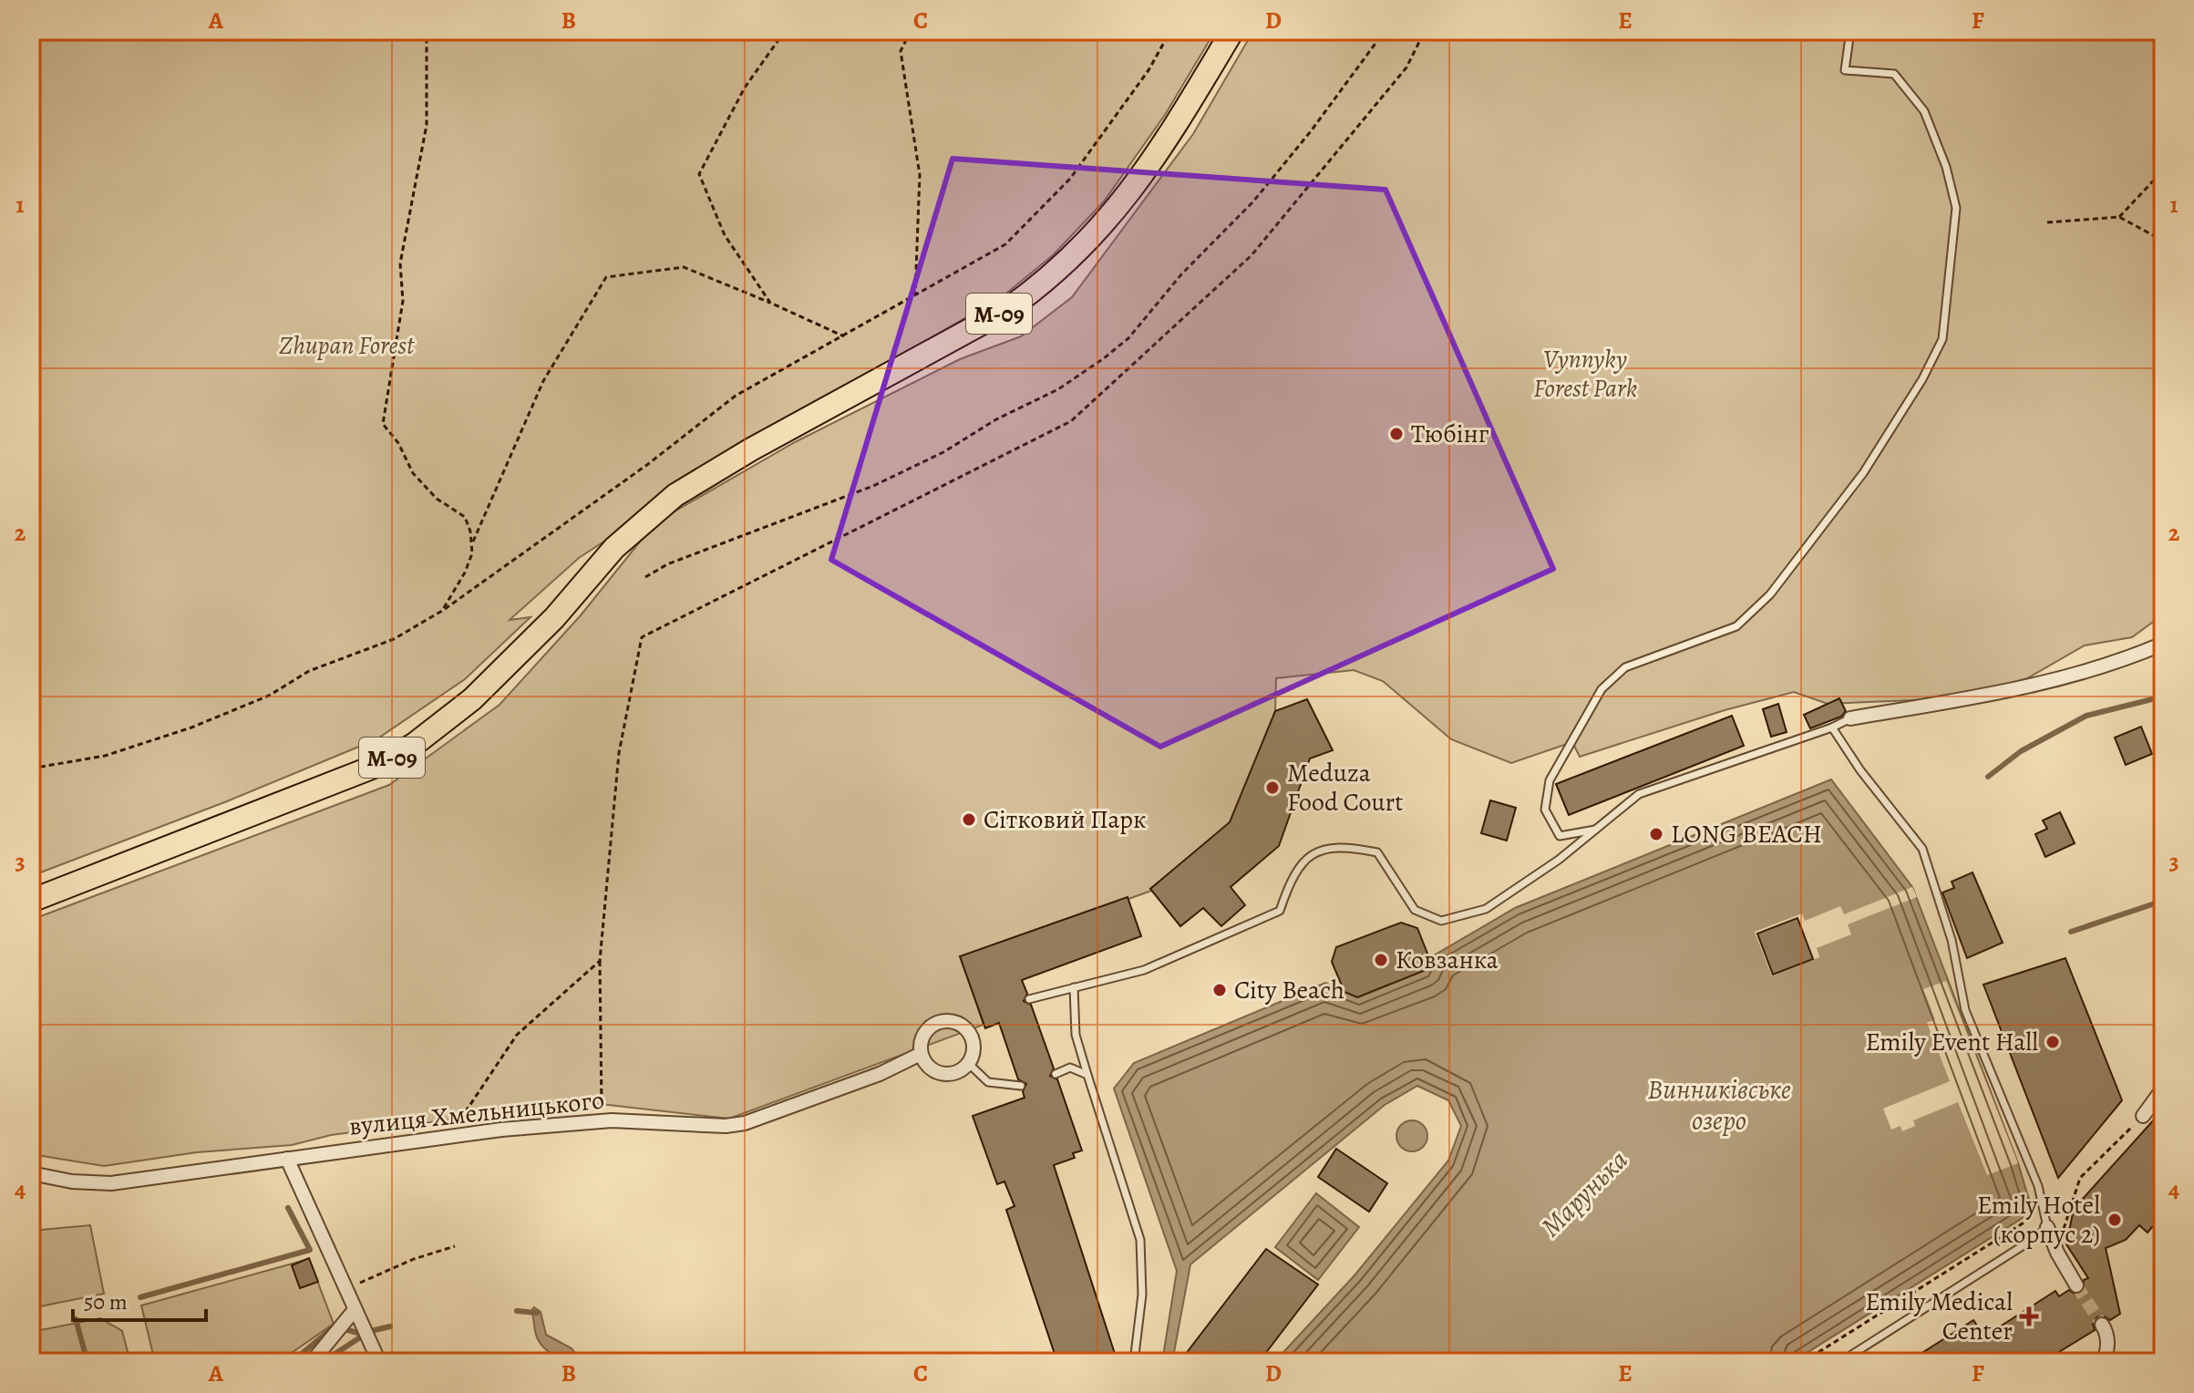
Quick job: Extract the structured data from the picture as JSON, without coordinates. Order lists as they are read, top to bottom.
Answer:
{
  "streets": {
    "main road": ["М-09"],
    "street": ["вулиця Хмельницького"]
  },
  "water": ["Винниківське озеро", "Марунька"],
  "parks": ["Zhupan Forest", "Vynnyky Forest Park"],
  "places": {
    "other": [
      "Тюбінг",
      "Meduza Food Court",
      "Сітковий Парк",
      "LONG BEACH",
      "Ковзанка",
      "City Beach",
      "Emily Event Hall",
      "Emily Hotel (корпус 2)"
    ],
    "health": ["Emily Medical Center"]
  },
  "scale_bar": "50 m",
  "grid": {
    "columns": [
      "A",
      "B",
      "C",
      "D",
      "E",
      "F"
    ],
    "rows": [
      "1",
      "2",
      "3",
      "4"
    ]
  }
}
